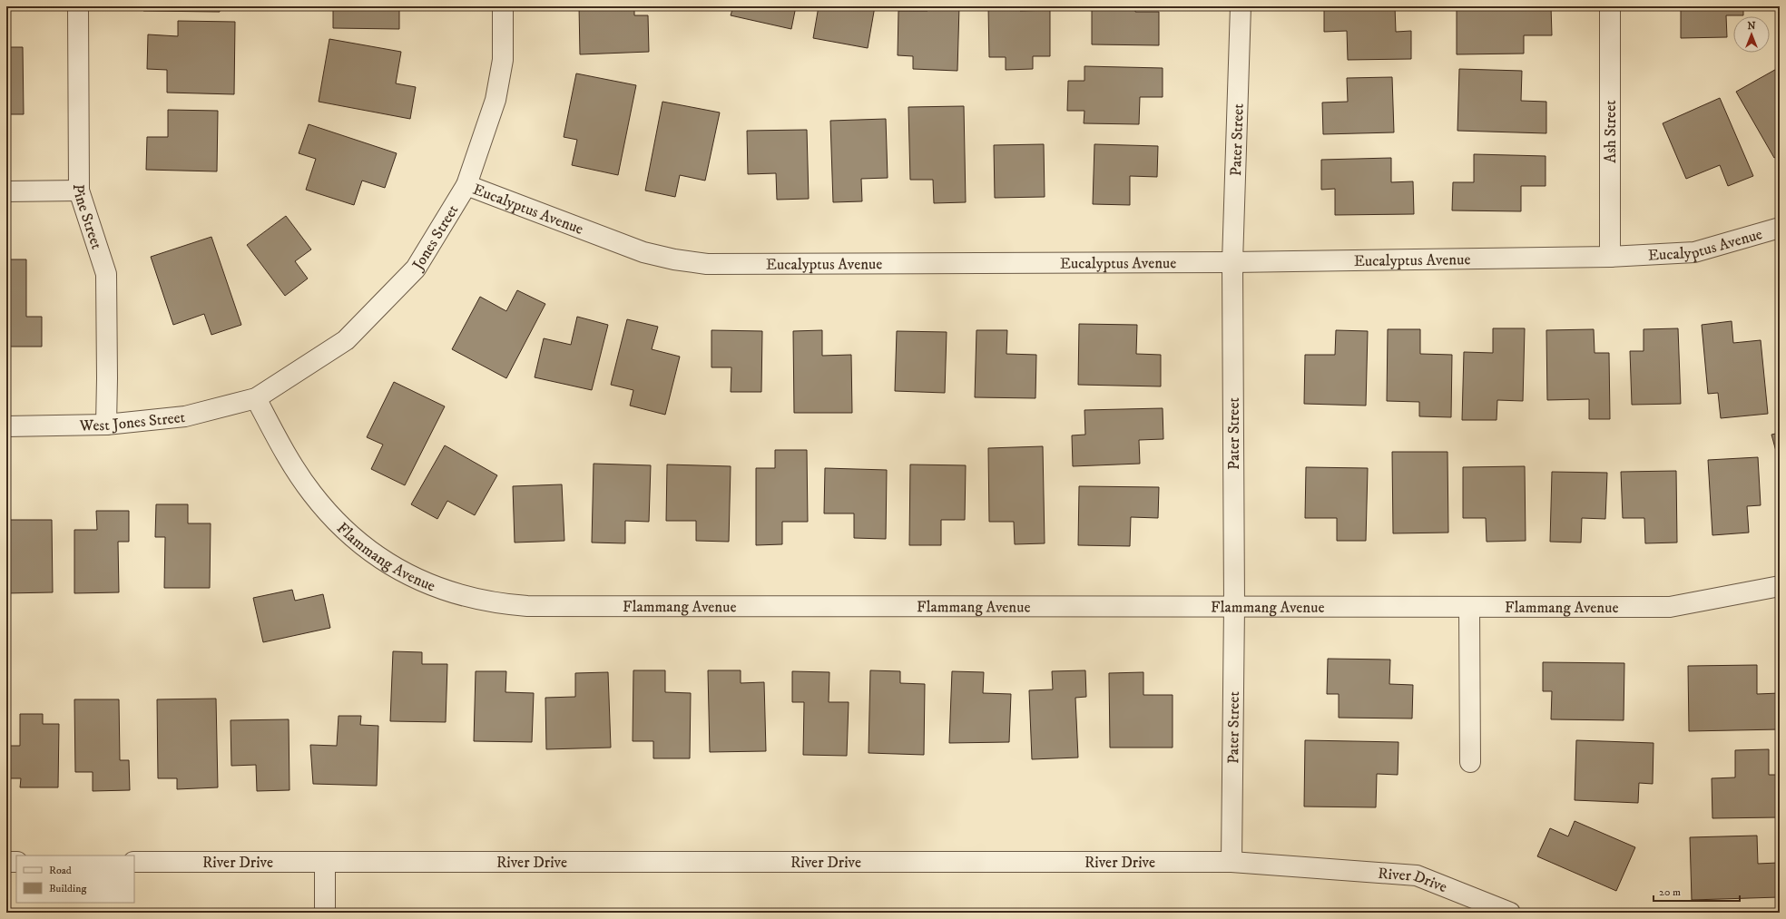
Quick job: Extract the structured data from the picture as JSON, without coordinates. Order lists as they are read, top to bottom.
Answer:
{
  "streets": {
    "street": [
      "Ash Street",
      "Pater Street",
      "Eucalyptus Avenue",
      "Pine Street",
      "Jones Street",
      "West Jones Street",
      "Flammang Avenue",
      "River Drive"
    ]
  },
  "crossings": [
    ["Ash Street", "Eucalyptus Avenue"],
    ["Pater Street", "Eucalyptus Avenue"],
    ["Pater Street", "Flammang Avenue"],
    ["Pater Street", "River Drive"],
    ["Eucalyptus Avenue", "Jones Street"],
    ["Pine Street", "West Jones Street"],
    ["Jones Street", "West Jones Street"],
    ["Jones Street", "Flammang Avenue"],
    ["West Jones Street", "Flammang Avenue"]
  ],
  "legend": ["Road", "Building"],
  "scale_bar": "20 m",
  "north": "top"
}
